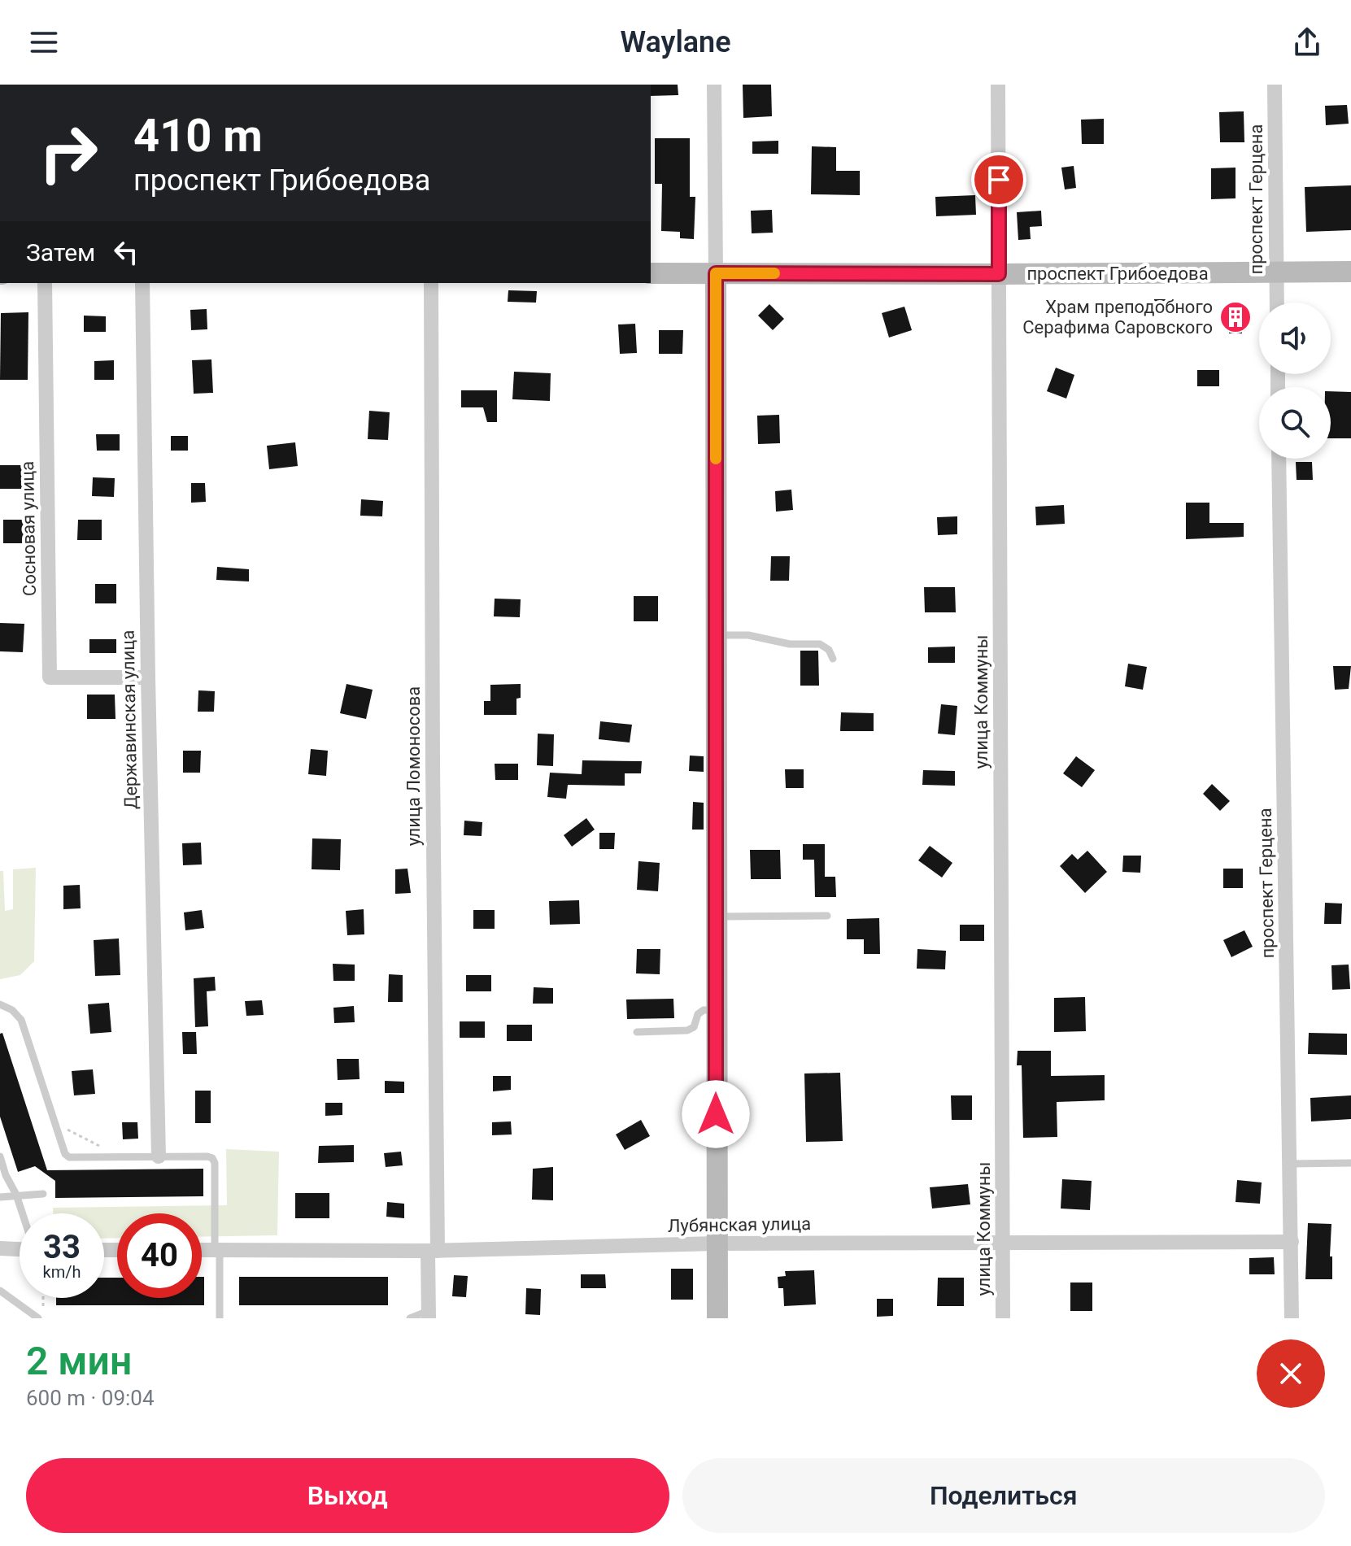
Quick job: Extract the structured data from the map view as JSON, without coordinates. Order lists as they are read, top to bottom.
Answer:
{
  "streets": {
    "street": [
      "проспект Герцена",
      "проспект Грибоедова",
      "Сосновая улица",
      "улица Коммуны",
      "Державинская улица",
      "улица Ломоносова",
      "Лубянская улица"
    ]
  },
  "crossings": [
    ["проспект Герцена", "проспект Грибоедова"],
    ["проспект Герцена", "Лубянская улица"],
    ["проспект Грибоедова", "улица Коммуны"],
    ["Сосновая улица", "Державинская улица"],
    ["улица Коммуны", "Лубянская улица"],
    ["улица Ломоносова", "Лубянская улица"]
  ],
  "places": {
    "building": ["Храм преподобного Серафима Саровского"]
  },
  "page": {
    "header": "Waylane",
    "turn": ["410 m", "проспект Грибоедова"],
    "then": "Затем",
    "speed": "33 km/h",
    "limit": "40",
    "heading": ["2 мин", "600 m · 09:04"],
    "buttons": ["Выход", "Поделиться"]
  }
}
